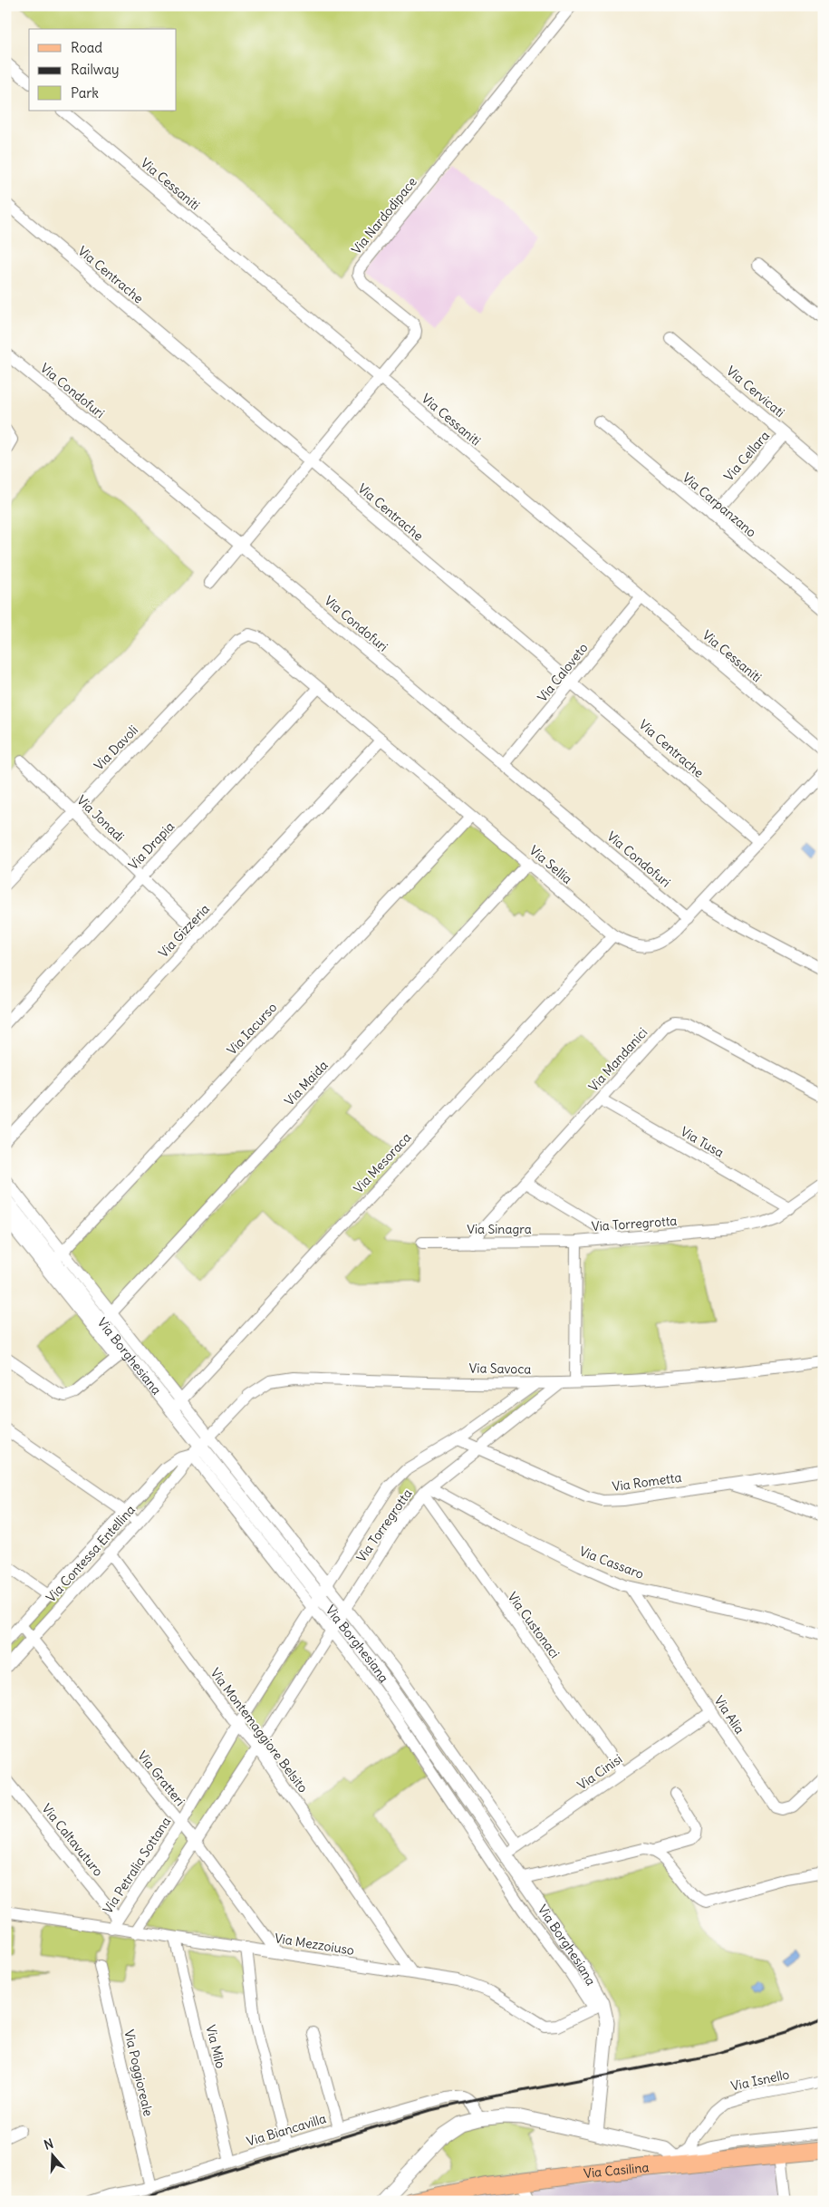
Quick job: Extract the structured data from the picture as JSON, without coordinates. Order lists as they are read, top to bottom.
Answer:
{
  "streets": {
    "main road": ["Via Casilina"],
    "street": [
      "Via Cessaniti",
      "Via Nardodipace",
      "Via Centrache",
      "Via Condofuri",
      "Via Cervicati",
      "Via Cellara",
      "Via Carpanzano",
      "Via Caloveto",
      "Via Davoli",
      "Via Jonadi",
      "Via Drapia",
      "Via Sellia",
      "Via Gizzeria",
      "Via Iacurso",
      "Via Mandanici",
      "Via Maida",
      "Via Tusa",
      "Via Mesoraca",
      "Via Torregrotta",
      "Via Sinagra",
      "Via Borghesiana",
      "Via Savoca",
      "Via Rometta",
      "Via Contessa Entellina",
      "Via Cassaro",
      "Via Custonaci",
      "Via Alia",
      "Via Montemaggiore Belsito",
      "Via Cinisi",
      "Via Gratteri",
      "Via Caltavuturo",
      "Via Petralia Sottana",
      "Via Mezzoiuso",
      "Via Milo",
      "Via Poggioreale",
      "Via Isnello",
      "Via Biancavilla"
    ]
  },
  "crossings": [
    ["Via Cessaniti", "Via Nardodipace"],
    ["Via Cessaniti", "Via Caloveto"],
    ["Via Nardodipace", "Via Centrache"],
    ["Via Nardodipace", "Via Condofuri"],
    ["Via Centrache", "Via Caloveto"],
    ["Via Centrache", "Via Sellia"],
    ["Via Condofuri", "Via Caloveto"],
    ["Via Condofuri", "Via Sellia"],
    ["Via Cervicati", "Via Cellara"],
    ["Via Cellara", "Via Carpanzano"],
    ["Via Davoli", "Via Jonadi"],
    ["Via Davoli", "Via Sellia"],
    ["Via Jonadi", "Via Drapia"],
    ["Via Jonadi", "Via Gizzeria"],
    ["Via Drapia", "Via Sellia"],
    ["Via Sellia", "Via Gizzeria"],
    ["Via Sellia", "Via Iacurso"],
    ["Via Sellia", "Via Maida"],
    ["Via Sellia", "Via Mesoraca"],
    ["Via Iacurso", "Via Borghesiana"],
    ["Via Mandanici", "Via Tusa"],
    ["Via Mandanici", "Via Sinagra"],
    ["Via Maida", "Via Borghesiana"],
    ["Via Tusa", "Via Torregrotta"],
    ["Via Mesoraca", "Via Borghesiana"],
    ["Via Torregrotta", "Via Sinagra"],
    ["Via Torregrotta", "Via Borghesiana"],
    ["Via Torregrotta", "Via Savoca"],
    ["Via Torregrotta", "Via Rometta"],
    ["Via Torregrotta", "Via Cassaro"],
    ["Via Torregrotta", "Via Custonaci"],
    ["Via Torregrotta", "Via Petralia Sottana"],
    ["Via Borghesiana", "Via Savoca"],
    ["Via Borghesiana", "Via Contessa Entellina"],
    ["Via Borghesiana", "Via Cinisi"],
    ["Via Borghesiana", "Via Petralia Sottana"],
    ["Via Borghesiana", "Via Mezzoiuso"],
    ["Via Savoca", "Via Contessa Entellina"],
    ["Via Contessa Entellina", "Via Montemaggiore Belsito"],
    ["Via Contessa Entellina", "Via Gratteri"],
    ["Via Cassaro", "Via Custonaci"],
    ["Via Cassaro", "Via Alia"],
    ["Via Custonaci", "Via Cinisi"],
    ["Via Alia", "Via Cinisi"],
    ["Via Montemaggiore Belsito", "Via Petralia Sottana"],
    ["Via Montemaggiore Belsito", "Via Mezzoiuso"],
    ["Via Gratteri", "Via Petralia Sottana"],
    ["Via Gratteri", "Via Mezzoiuso"],
    ["Via Caltavuturo", "Via Petralia Sottana"],
    ["Via Petralia Sottana", "Via Mezzoiuso"],
    ["Via Mezzoiuso", "Via Milo"],
    ["Via Milo", "Via Biancavilla"],
    ["Via Poggioreale", "Via Biancavilla"],
    ["Via Isnello", "Via Casilina"]
  ],
  "legend": ["Road", "Railway", "Park"],
  "north": "top"
}
